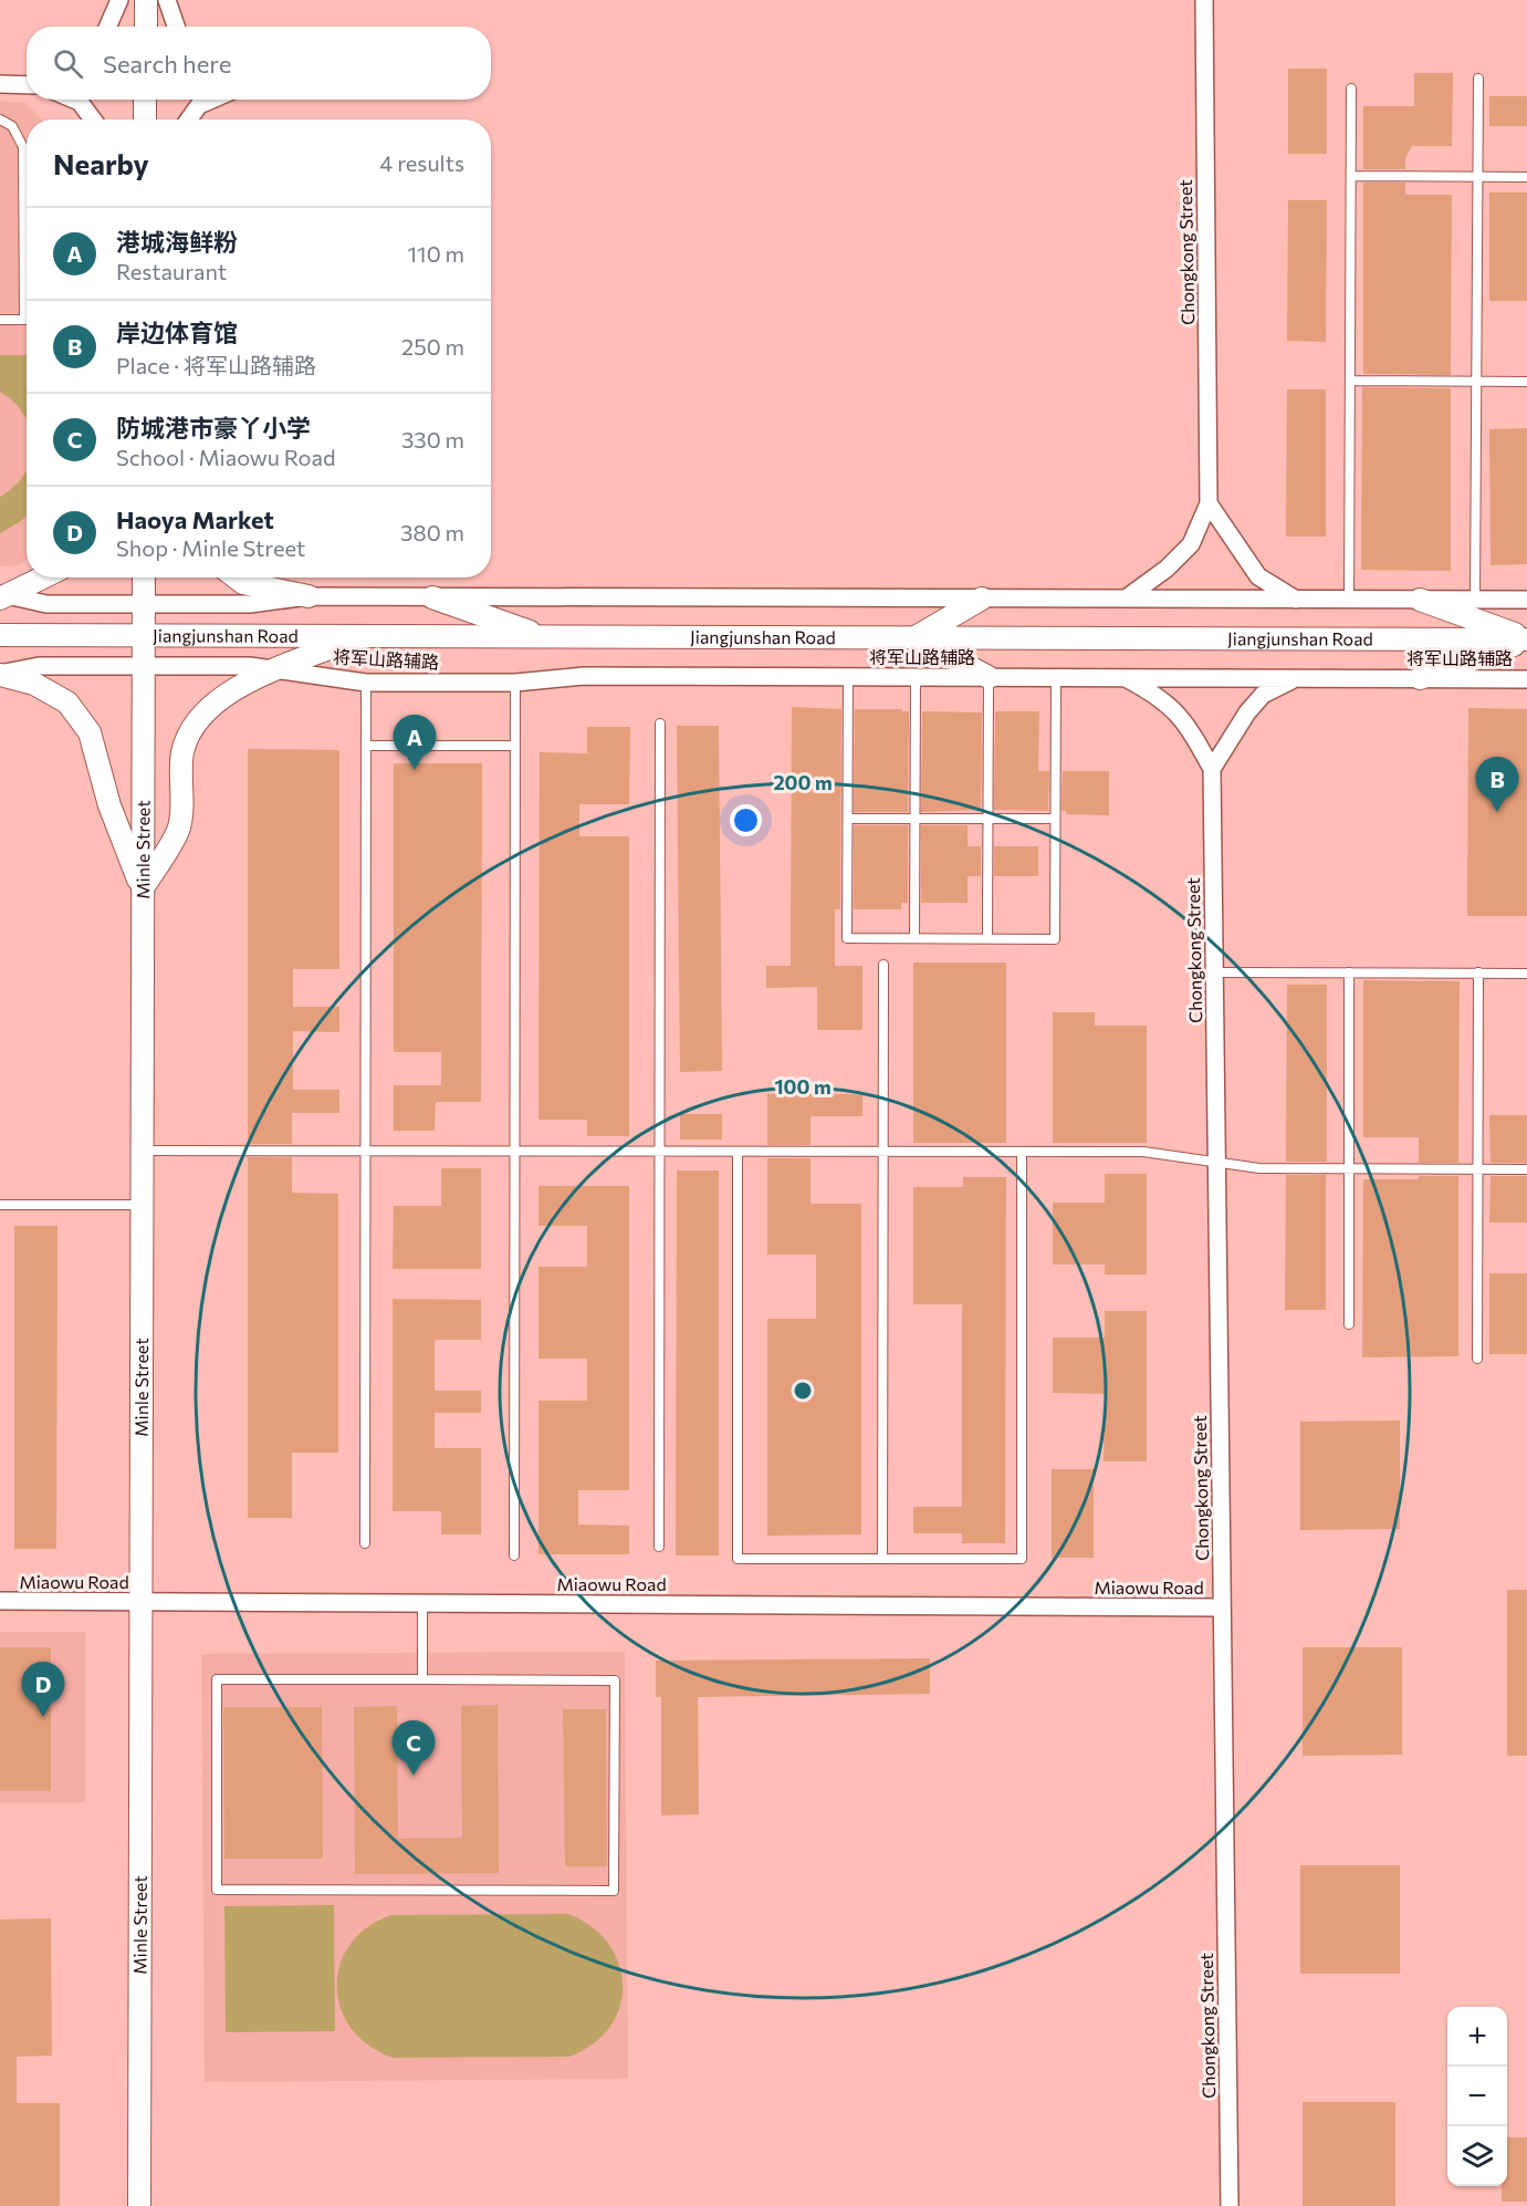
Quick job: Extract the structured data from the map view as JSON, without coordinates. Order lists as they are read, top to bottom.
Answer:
{
  "streets": {
    "street": [
      "Chongkong Street",
      "Jiangjunshan Road",
      "将军山路辅路",
      "Minle Street",
      "Miaowu Road"
    ]
  },
  "crossings": [
    ["Chongkong Street", "将军山路辅路"],
    ["Chongkong Street", "Miaowu Road"],
    ["Jiangjunshan Road", "Minle Street"],
    ["将军山路辅路", "Minle Street"],
    ["Minle Street", "Miaowu Road"]
  ],
  "page": {
    "search": "Search here",
    "heading": ["Nearby", "4 results"],
    "list": [
      {
        "mark": "A",
        "name": "港城海鲜粉",
        "note": "Restaurant",
        "value": "110 m"
      },
      {
        "mark": "B",
        "name": "岸边体育馆",
        "note": "Place · 将军山路辅路",
        "value": "250 m"
      },
      {
        "mark": "C",
        "name": "防城港市豪丫小学",
        "note": "School · Miaowu Road",
        "value": "330 m"
      },
      {
        "mark": "D",
        "name": "Haoya Market",
        "note": "Shop · Minle Street",
        "value": "380 m"
      }
    ],
    "pins": [
      "A",
      "B",
      "D",
      "C"
    ],
    "map_buttons": ["+", "−"]
  },
  "rings": ["200 m", "100 m"]
}
